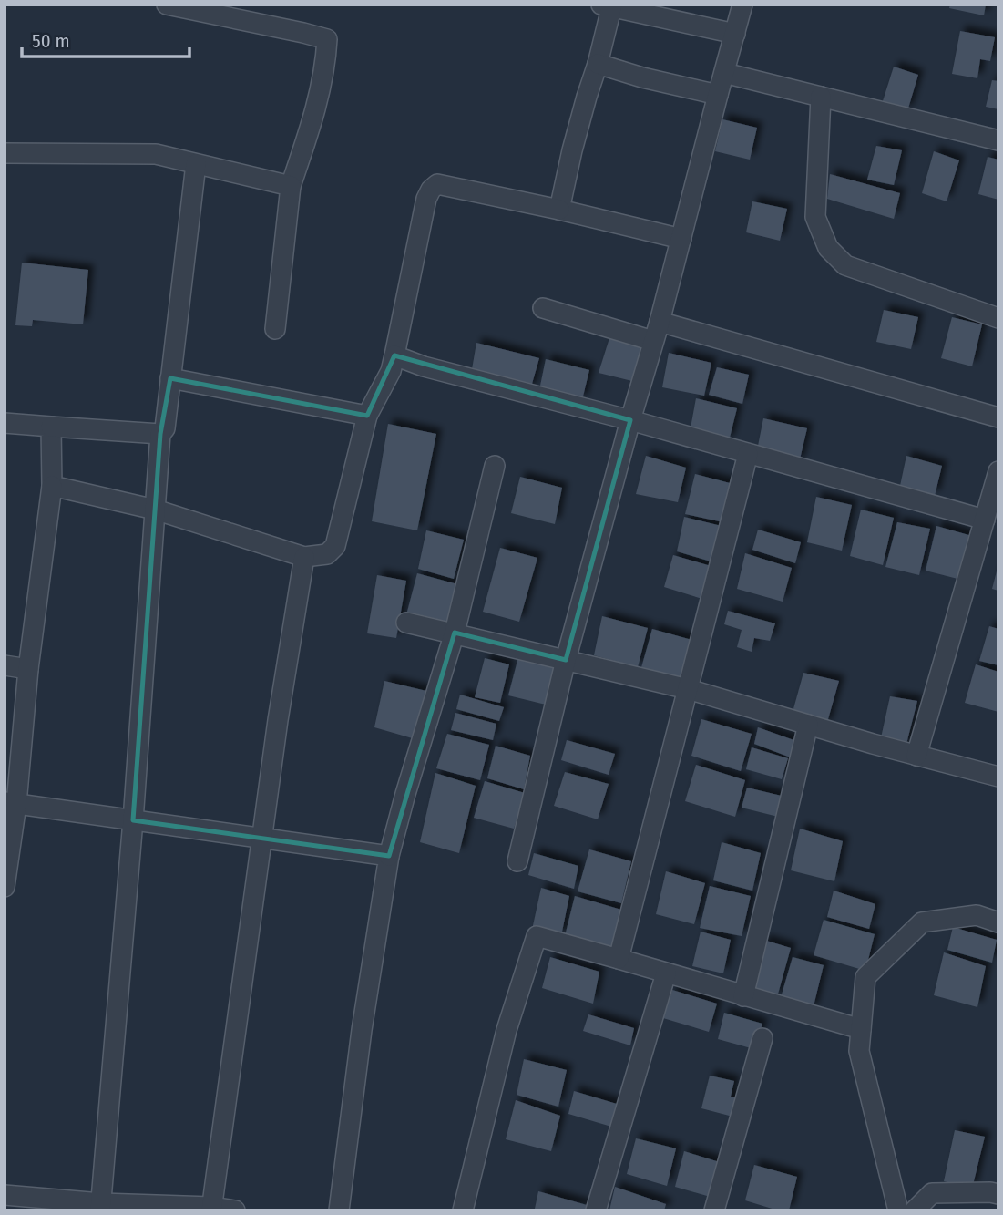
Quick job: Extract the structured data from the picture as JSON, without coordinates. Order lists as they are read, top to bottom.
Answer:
{
  "scale_bar": "50 m"
}
